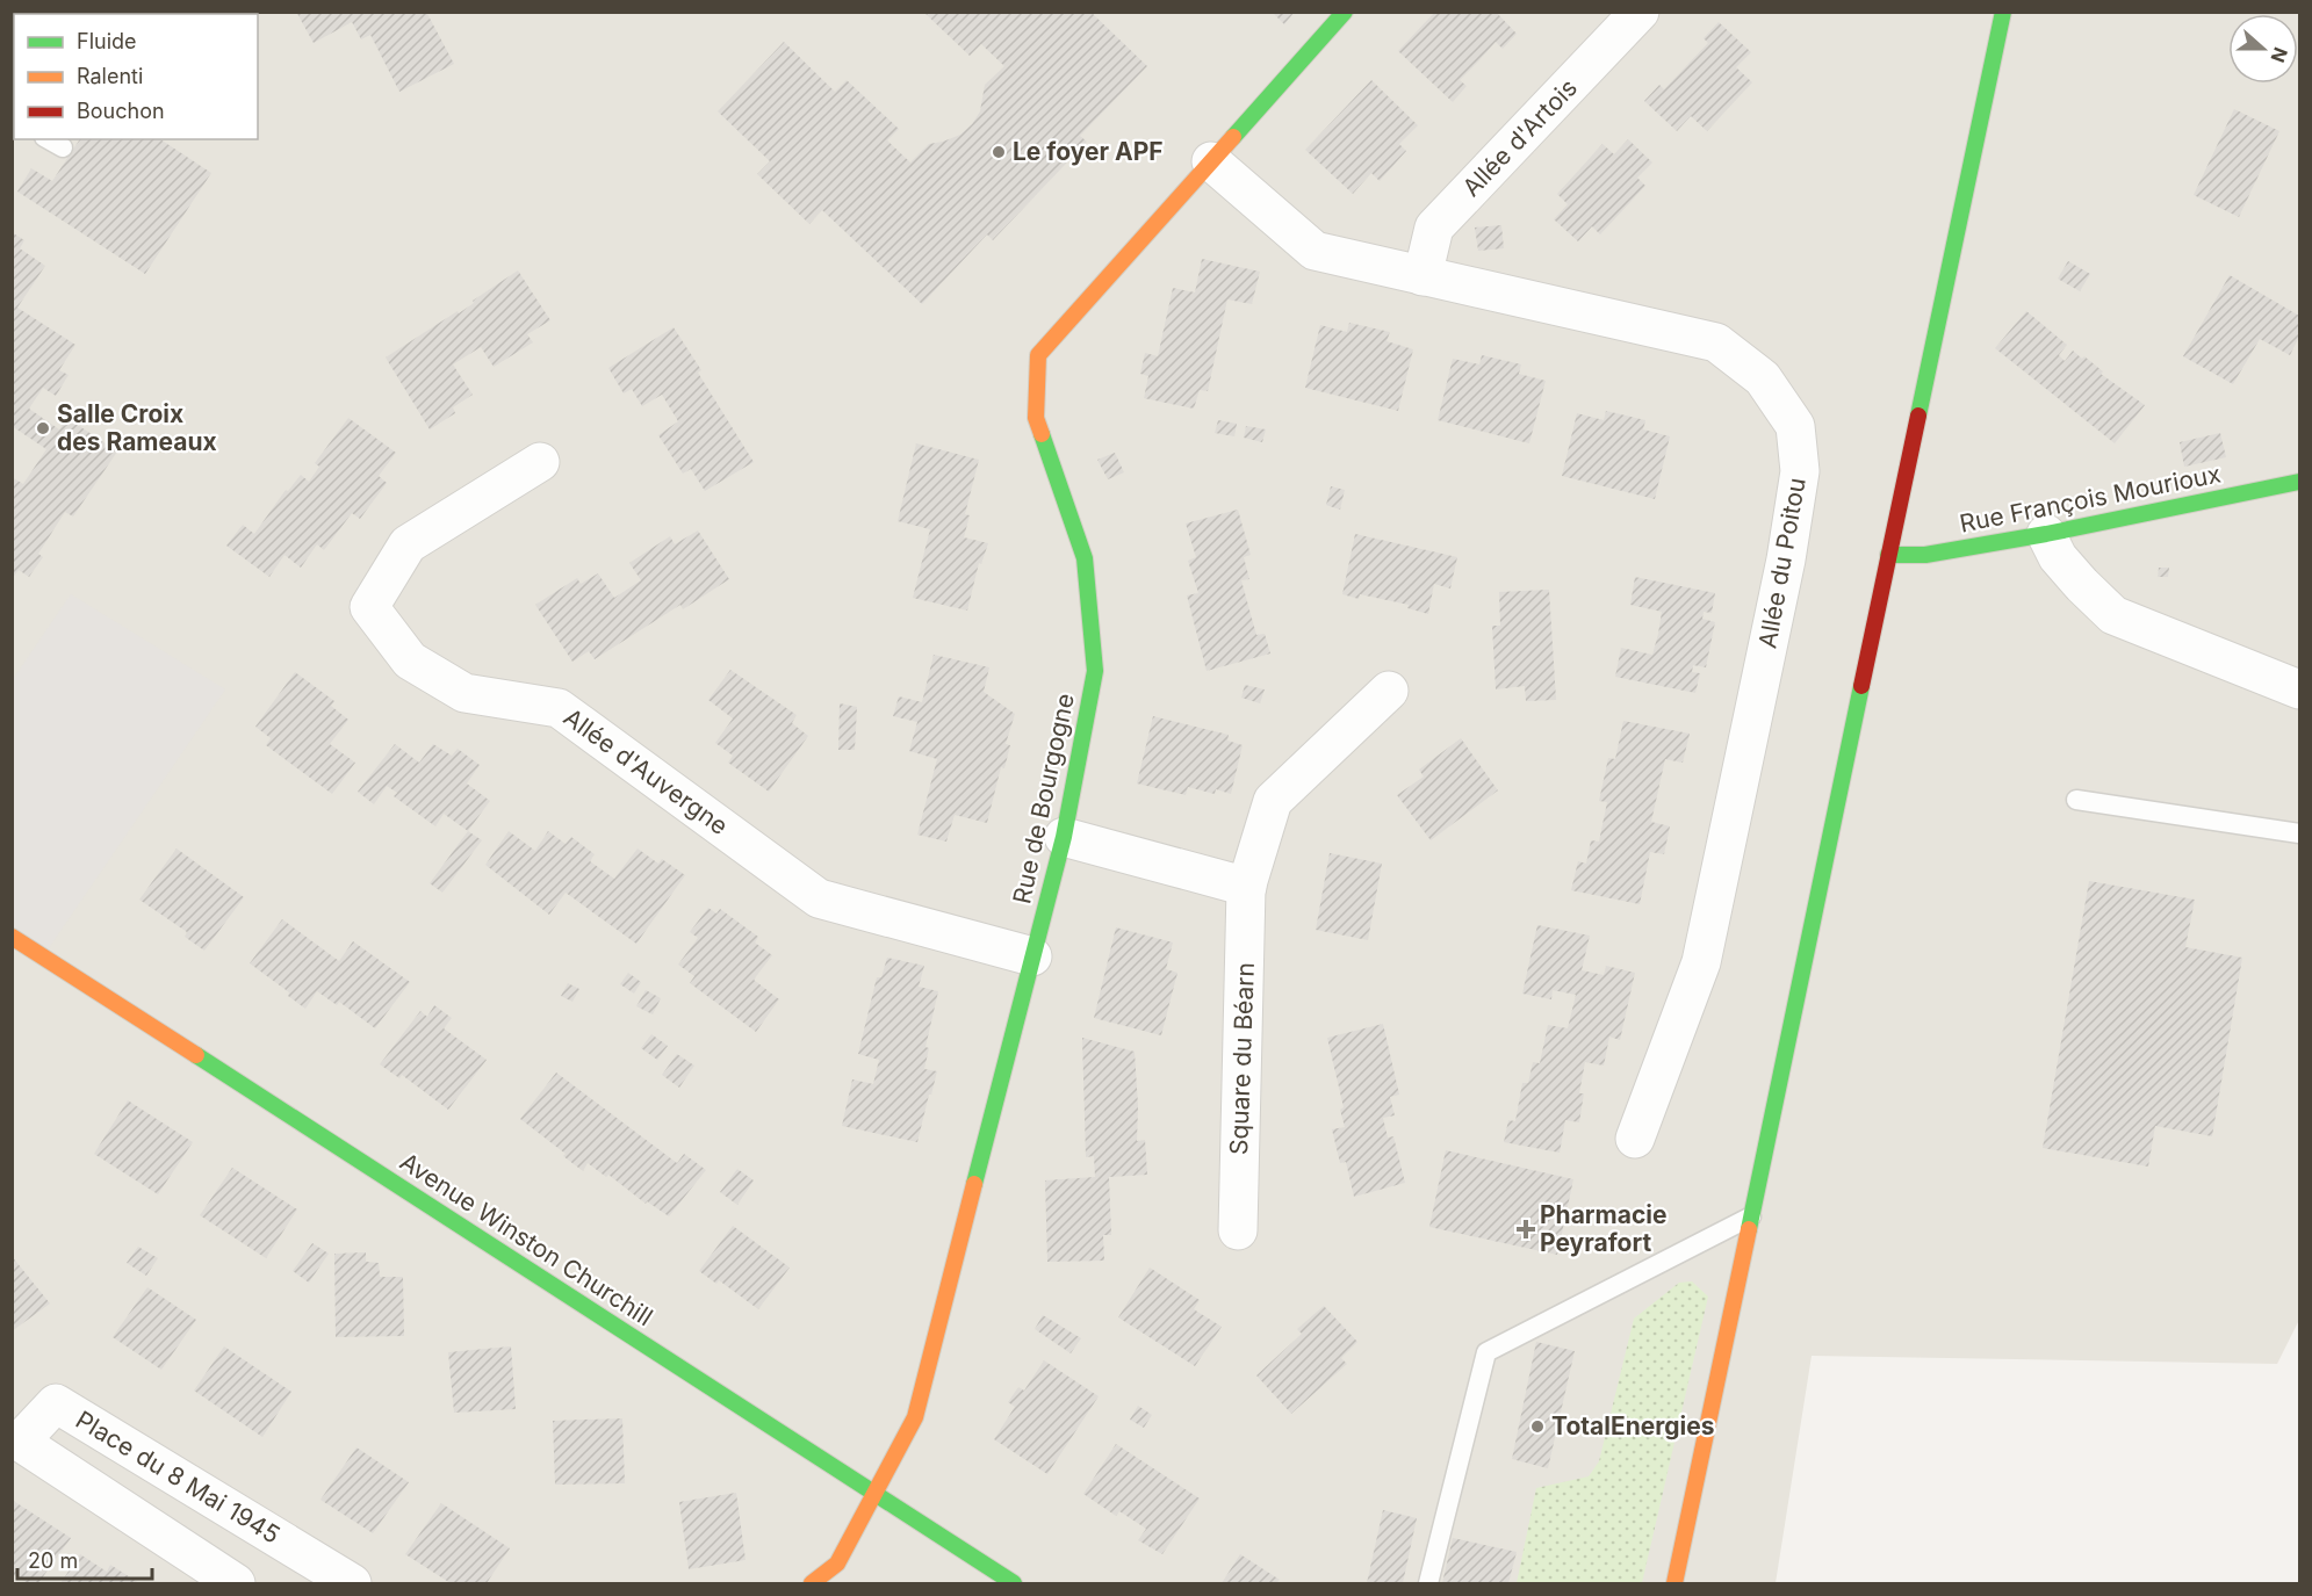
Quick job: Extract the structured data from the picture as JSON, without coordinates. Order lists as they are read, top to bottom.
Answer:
{
  "streets": {
    "main road": ["Rue François Mourioux", "Rue de Bourgogne", "Avenue Winston Churchill"],
    "street": [
      "Allée d'Artois",
      "Allée du Poitou",
      "Allée d'Auvergne",
      "Square du Béarn",
      "Place du 8 Mai 1945"
    ]
  },
  "crossings": [
    ["Allée d'Artois", "Allée du Poitou"],
    ["Allée du Poitou", "Rue de Bourgogne"],
    ["Allée d'Auvergne", "Rue de Bourgogne"],
    ["Rue de Bourgogne", "Avenue Winston Churchill"]
  ],
  "places": {
    "other": ["Le foyer APF", "Salle Croix des Rameaux", "TotalEnergies"],
    "health": ["Pharmacie Peyrafort"]
  },
  "legend": ["Fluide", "Ralenti", "Bouchon"],
  "scale_bar": "20 m",
  "north": "right"
}
